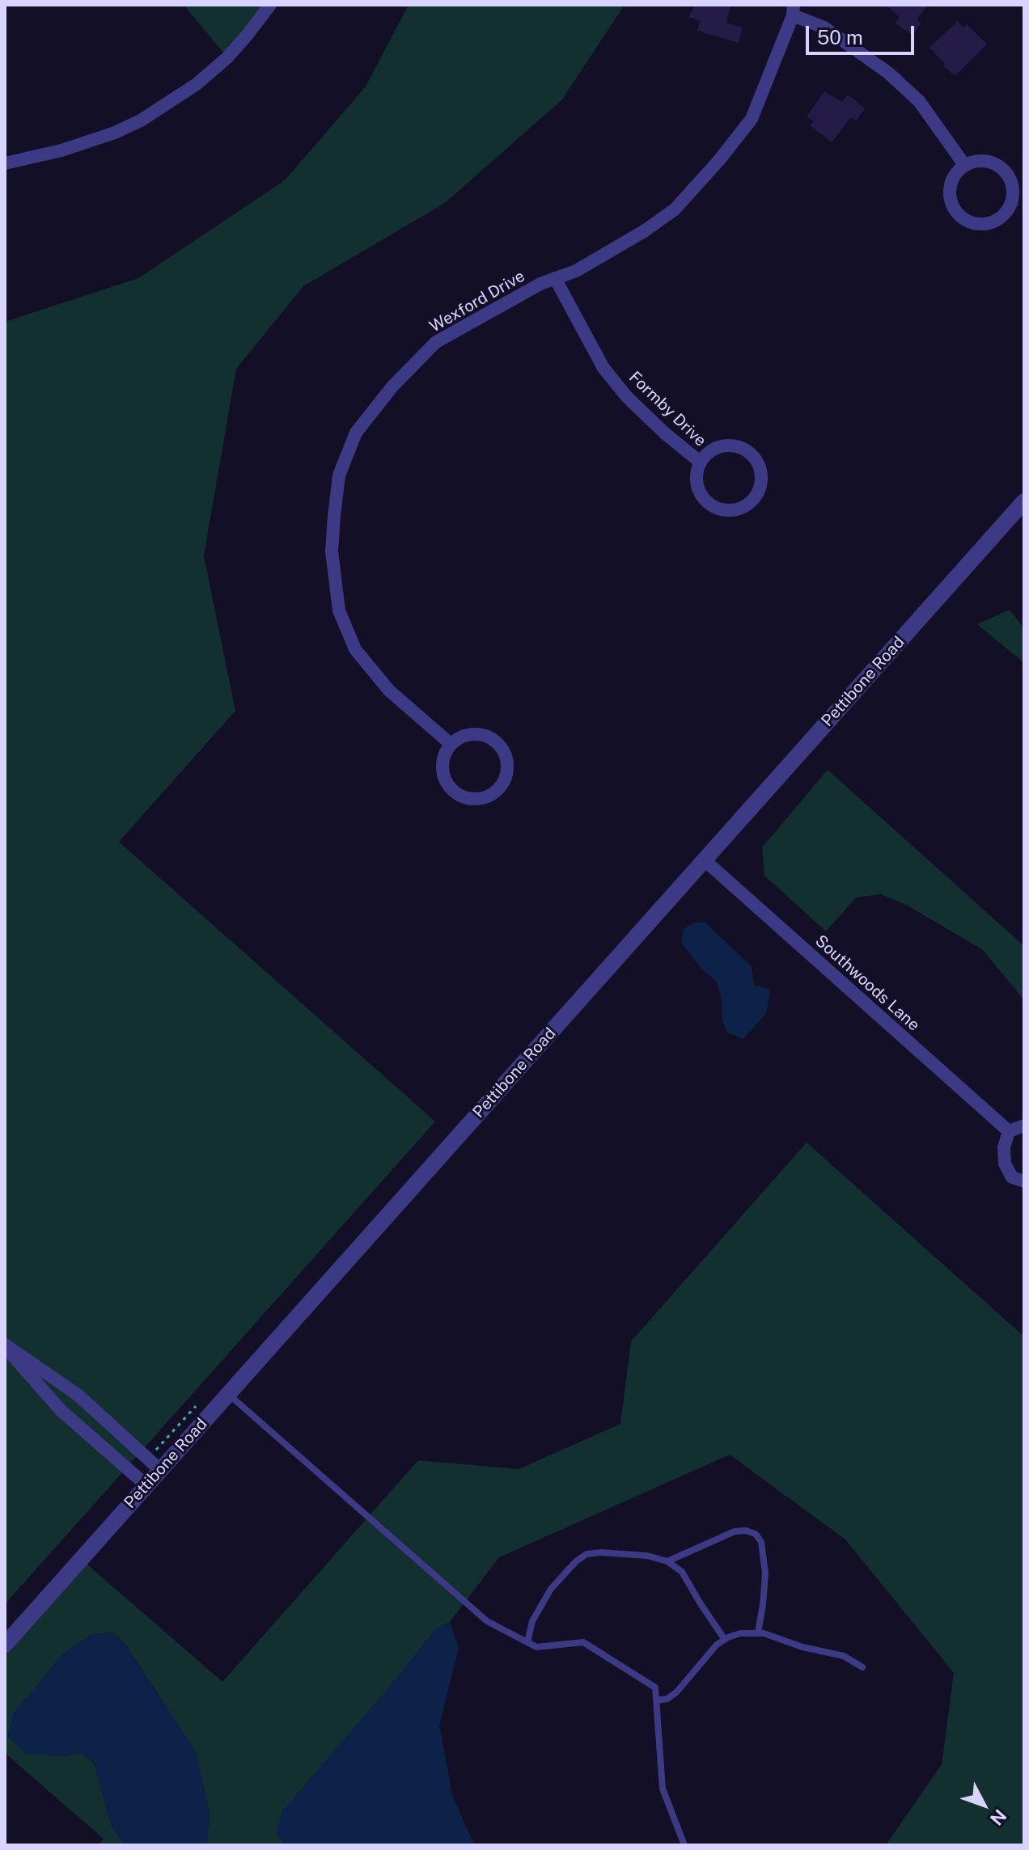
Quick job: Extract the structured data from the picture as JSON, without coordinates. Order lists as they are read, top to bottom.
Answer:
{
  "streets": {
    "street": [
      "Wexford Drive",
      "Formby Drive",
      "Pettibone Road",
      "Southwoods Lane"
    ]
  },
  "crossings": [
    ["Wexford Drive", "Formby Drive"],
    ["Pettibone Road", "Southwoods Lane"]
  ],
  "scale_bar": "50 m",
  "north": "bottom right"
}
